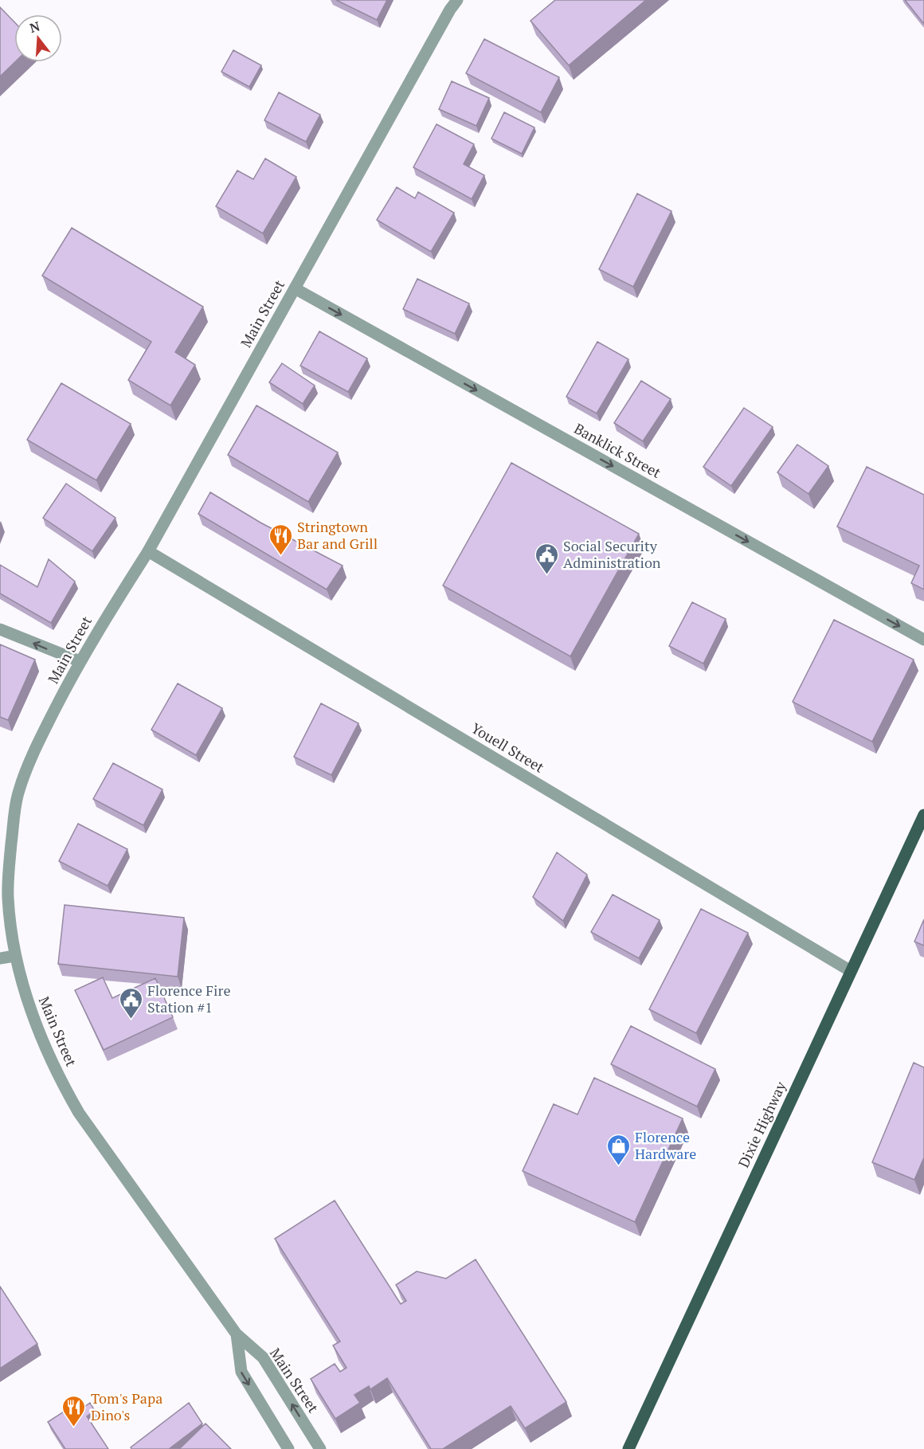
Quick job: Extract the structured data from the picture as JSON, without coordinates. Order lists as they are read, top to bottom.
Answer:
{
  "streets": {
    "main road": ["Dixie Highway"],
    "street": ["Main Street", "Banklick Street", "Youell Street"]
  },
  "crossings": [
    ["Main Street", "Banklick Street"],
    ["Main Street", "Youell Street"],
    ["Youell Street", "Dixie Highway"]
  ],
  "one_way": ["Banklick Street"],
  "places": {
    "restaurant": ["Stringtown Bar and Grill", "Tom's Papa Dino's"],
    "public building": ["Social Security Administration", "Florence Fire Station #1"],
    "shop": ["Florence Hardware"]
  },
  "north": "top"
}
